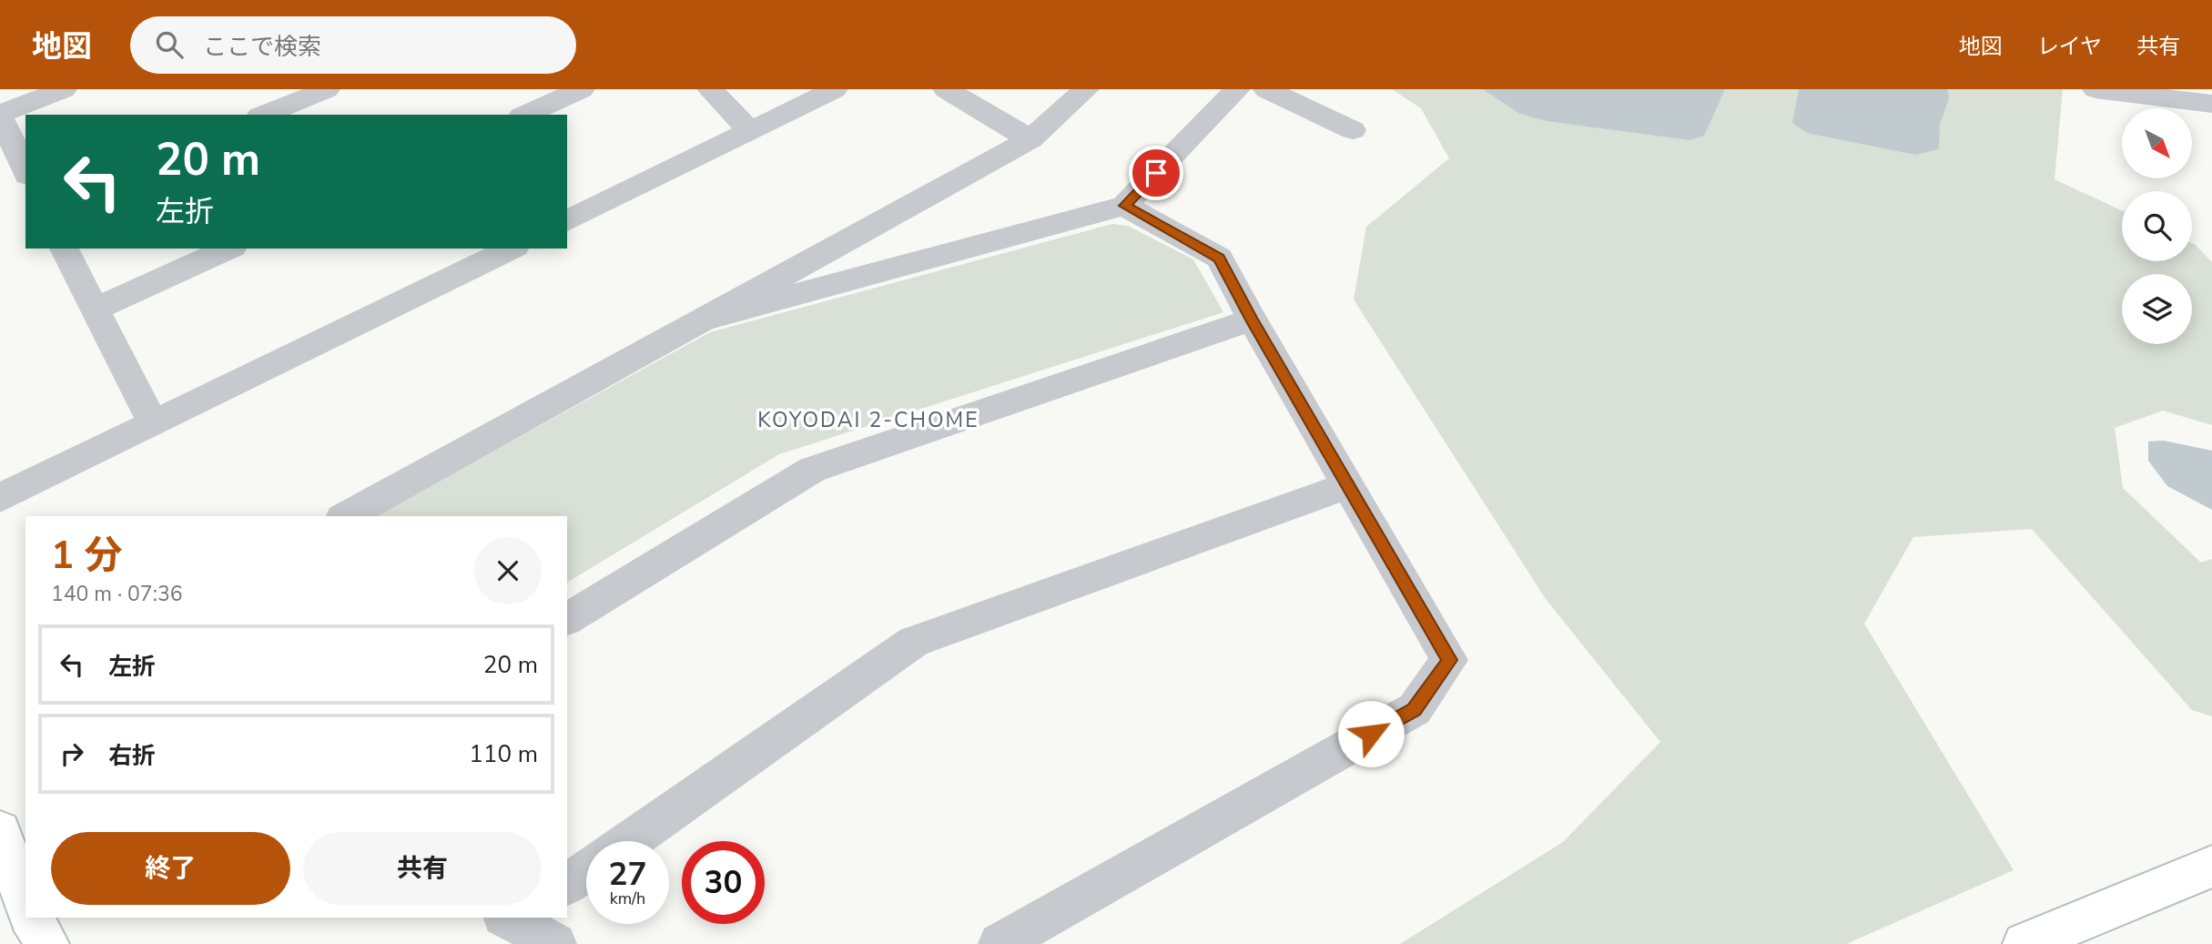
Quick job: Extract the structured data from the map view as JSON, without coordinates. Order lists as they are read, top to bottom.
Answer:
{
  "districts": ["KOYODAI 2-CHOME"],
  "north": "bottom right",
  "page": {
    "header": "地図",
    "search": "ここで検索",
    "nav": ["地図", "レイヤ", "共有"],
    "turn": ["20 m", "左折"],
    "heading": ["1 分", "140 m · 07:36"],
    "list": [
      {
        "name": "左折",
        "value": "20 m"
      },
      {
        "name": "右折",
        "value": "110 m"
      }
    ],
    "buttons": ["終了", "共有"],
    "speed": "27 km/h",
    "limit": "30"
  }
}
